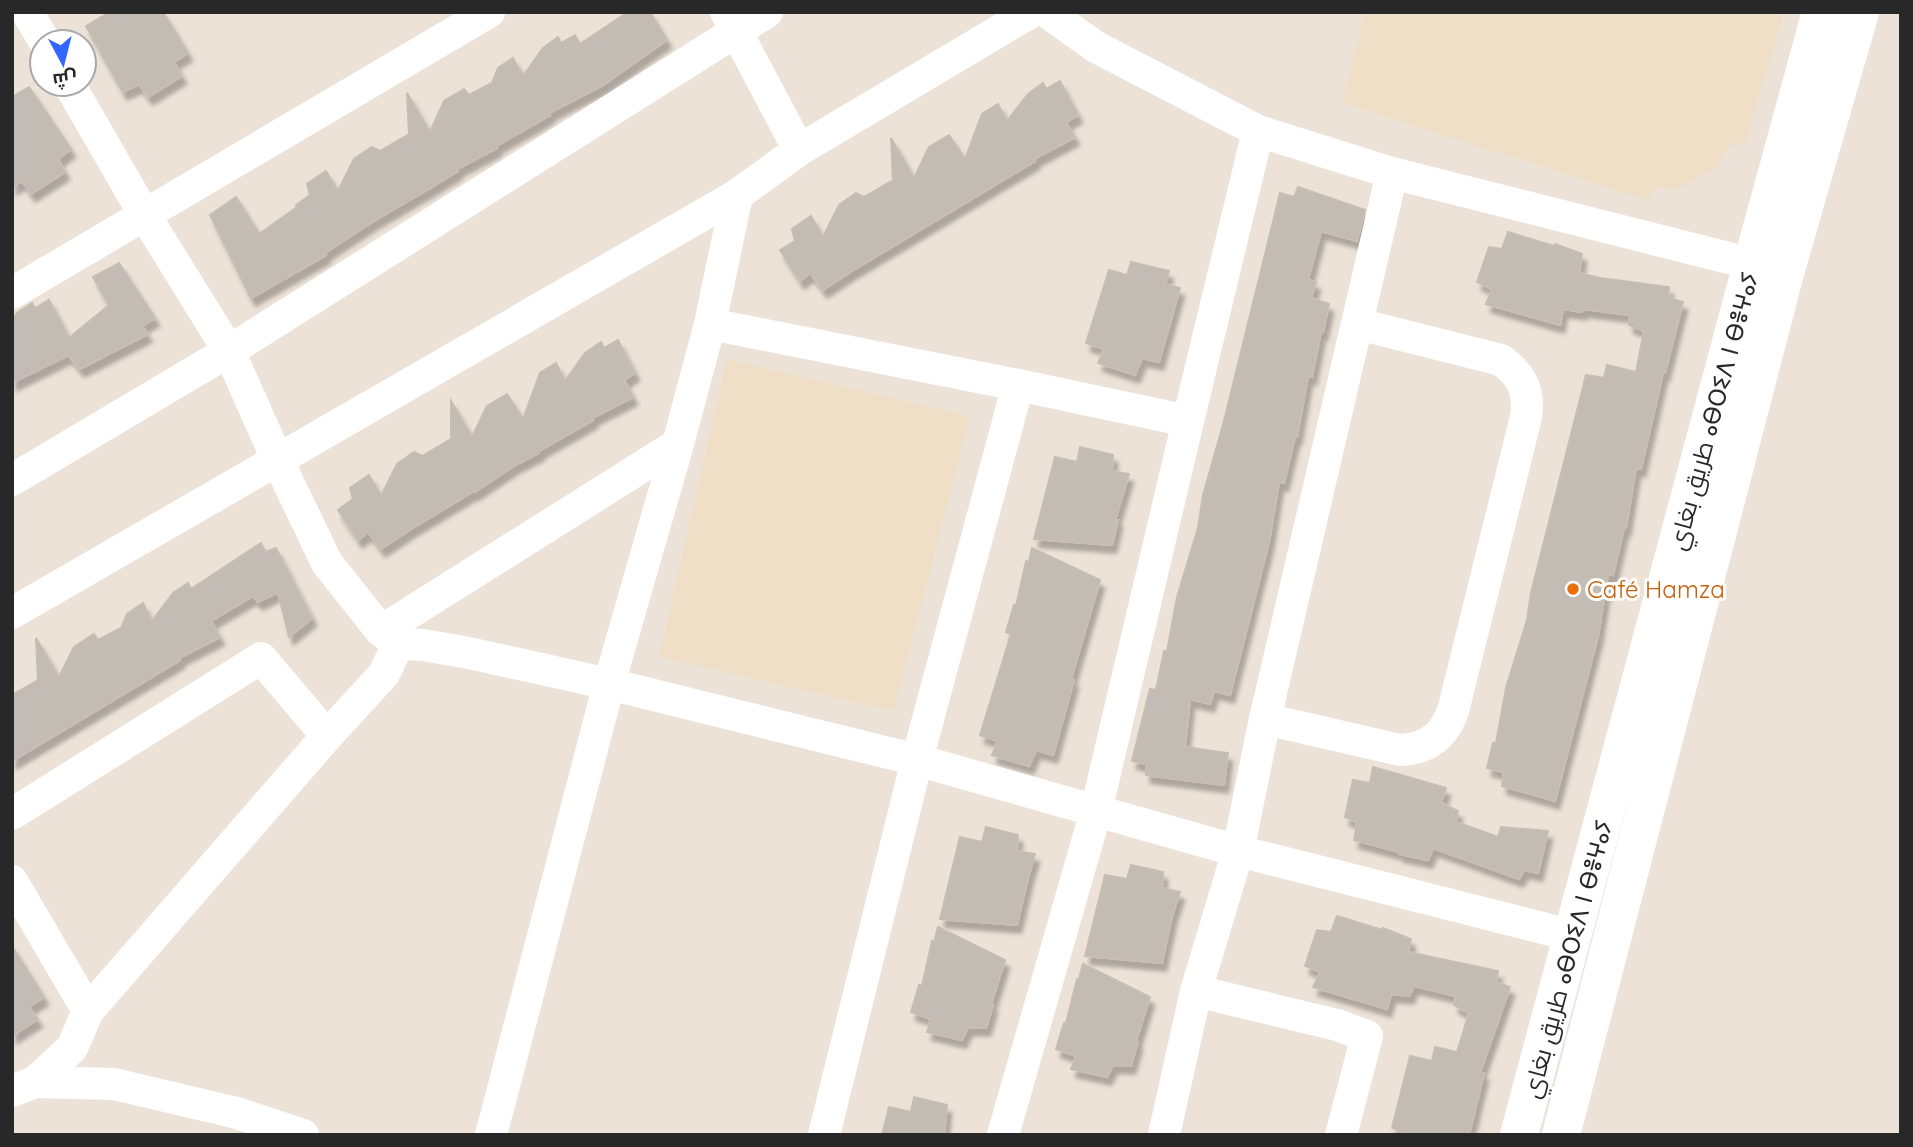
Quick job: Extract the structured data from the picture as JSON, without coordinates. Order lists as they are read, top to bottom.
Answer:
{
  "streets": {
    "main road": ["طريق بغاي ⴰⴱⵔⵉⴷ ⵏ ⴱⴻⵖⴰⵢ"]
  },
  "places": ["Café Hamza"],
  "north": "bottom"
}
